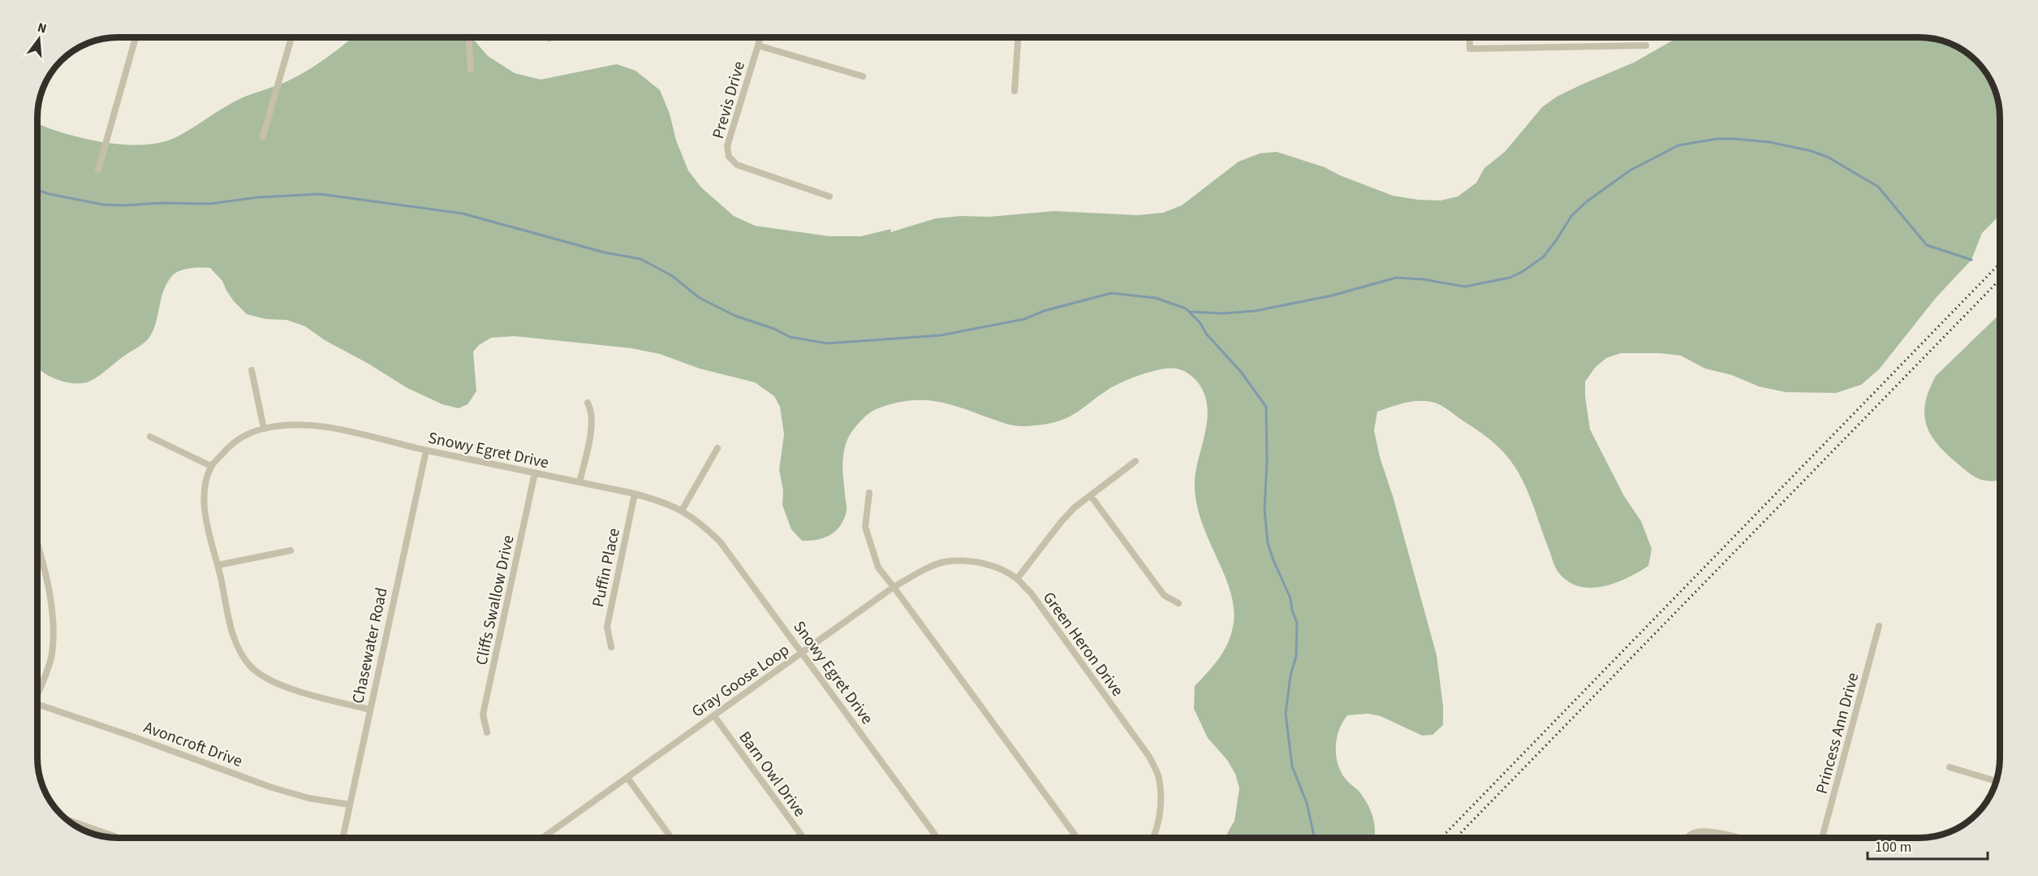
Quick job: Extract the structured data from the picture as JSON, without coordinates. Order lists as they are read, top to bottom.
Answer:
{
  "streets": {
    "street": [
      "Previs Drive",
      "Snowy Egret Drive",
      "Puffin Place",
      "Cliffs Swallow Drive",
      "Green Heron Drive",
      "Chasewater Road",
      "Gray Goose Loop",
      "Princess Ann Drive",
      "Avoncroft Drive",
      "Barn Owl Drive"
    ]
  },
  "crossings": [
    ["Snowy Egret Drive", "Puffin Place"],
    ["Snowy Egret Drive", "Cliffs Swallow Drive"],
    ["Snowy Egret Drive", "Chasewater Road"],
    ["Snowy Egret Drive", "Gray Goose Loop"],
    ["Green Heron Drive", "Gray Goose Loop"],
    ["Chasewater Road", "Avoncroft Drive"],
    ["Gray Goose Loop", "Barn Owl Drive"]
  ],
  "scale_bar": "100 m",
  "north": "top"
}
